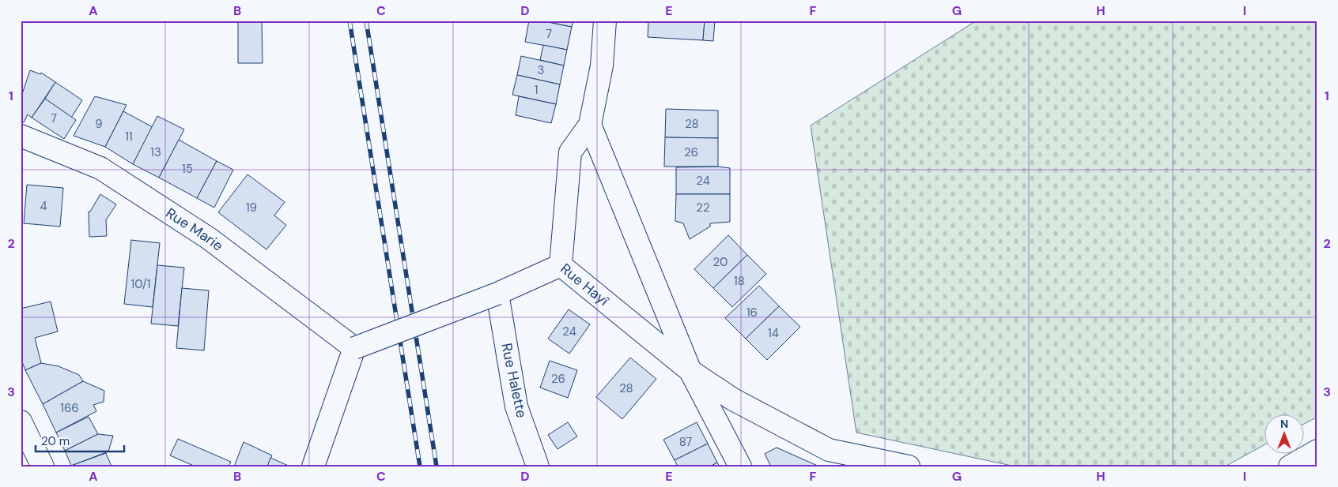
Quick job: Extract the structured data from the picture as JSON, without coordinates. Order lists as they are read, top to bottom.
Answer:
{
  "streets": {
    "street": ["Rue Marie", "Rue Hayî", "Rue Halette"]
  },
  "crossings": [
    ["Rue Marie", "Rue Hayî"],
    ["Rue Hayî", "Rue Halette"]
  ],
  "house_numbers": [
    "7",
    "3",
    "1",
    "7",
    "9",
    "28",
    "11",
    "13",
    "26",
    "15",
    "24",
    "4",
    "19",
    "22",
    "20",
    "18",
    "10/1",
    "16",
    "24",
    "14",
    "26",
    "28",
    "166",
    "87"
  ],
  "scale_bar": "20 m",
  "north": "top",
  "grid": {
    "columns": [
      "A",
      "B",
      "C",
      "D",
      "E",
      "F",
      "G",
      "H",
      "I"
    ],
    "rows": ["1", "2", "3"]
  }
}
